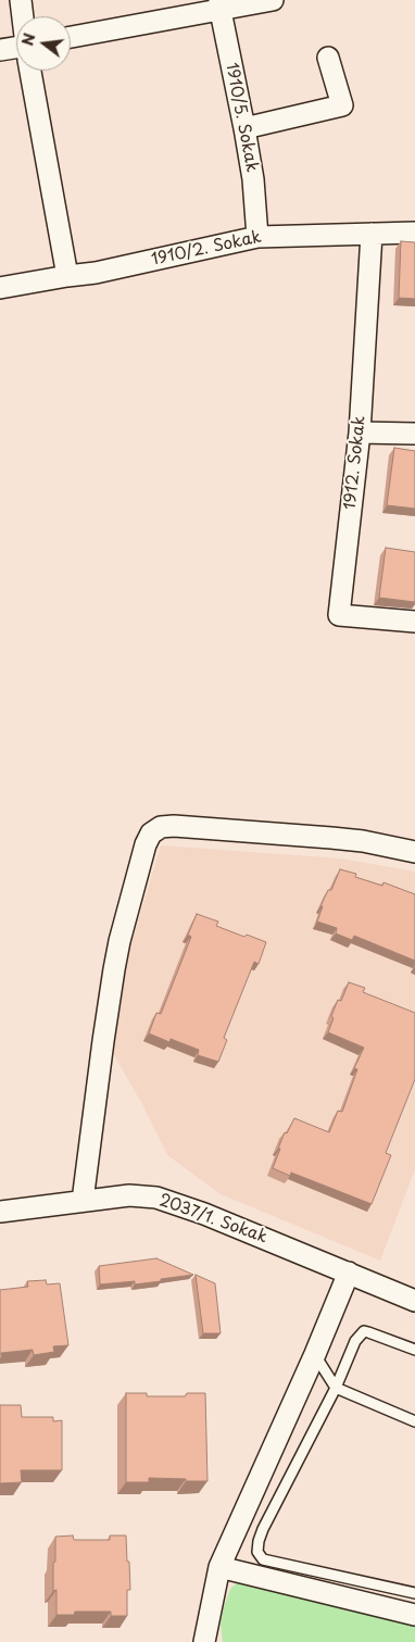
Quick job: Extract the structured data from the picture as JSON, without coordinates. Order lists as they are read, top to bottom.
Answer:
{
  "streets": {
    "street": [
      "1910/5. Sokak",
      "1910/2. Sokak",
      "1912. Sokak",
      "2037/1. Sokak"
    ]
  },
  "crossings": [
    ["1910/5. Sokak", "1910/2. Sokak"],
    ["1910/2. Sokak", "1912. Sokak"]
  ],
  "north": "left"
}
